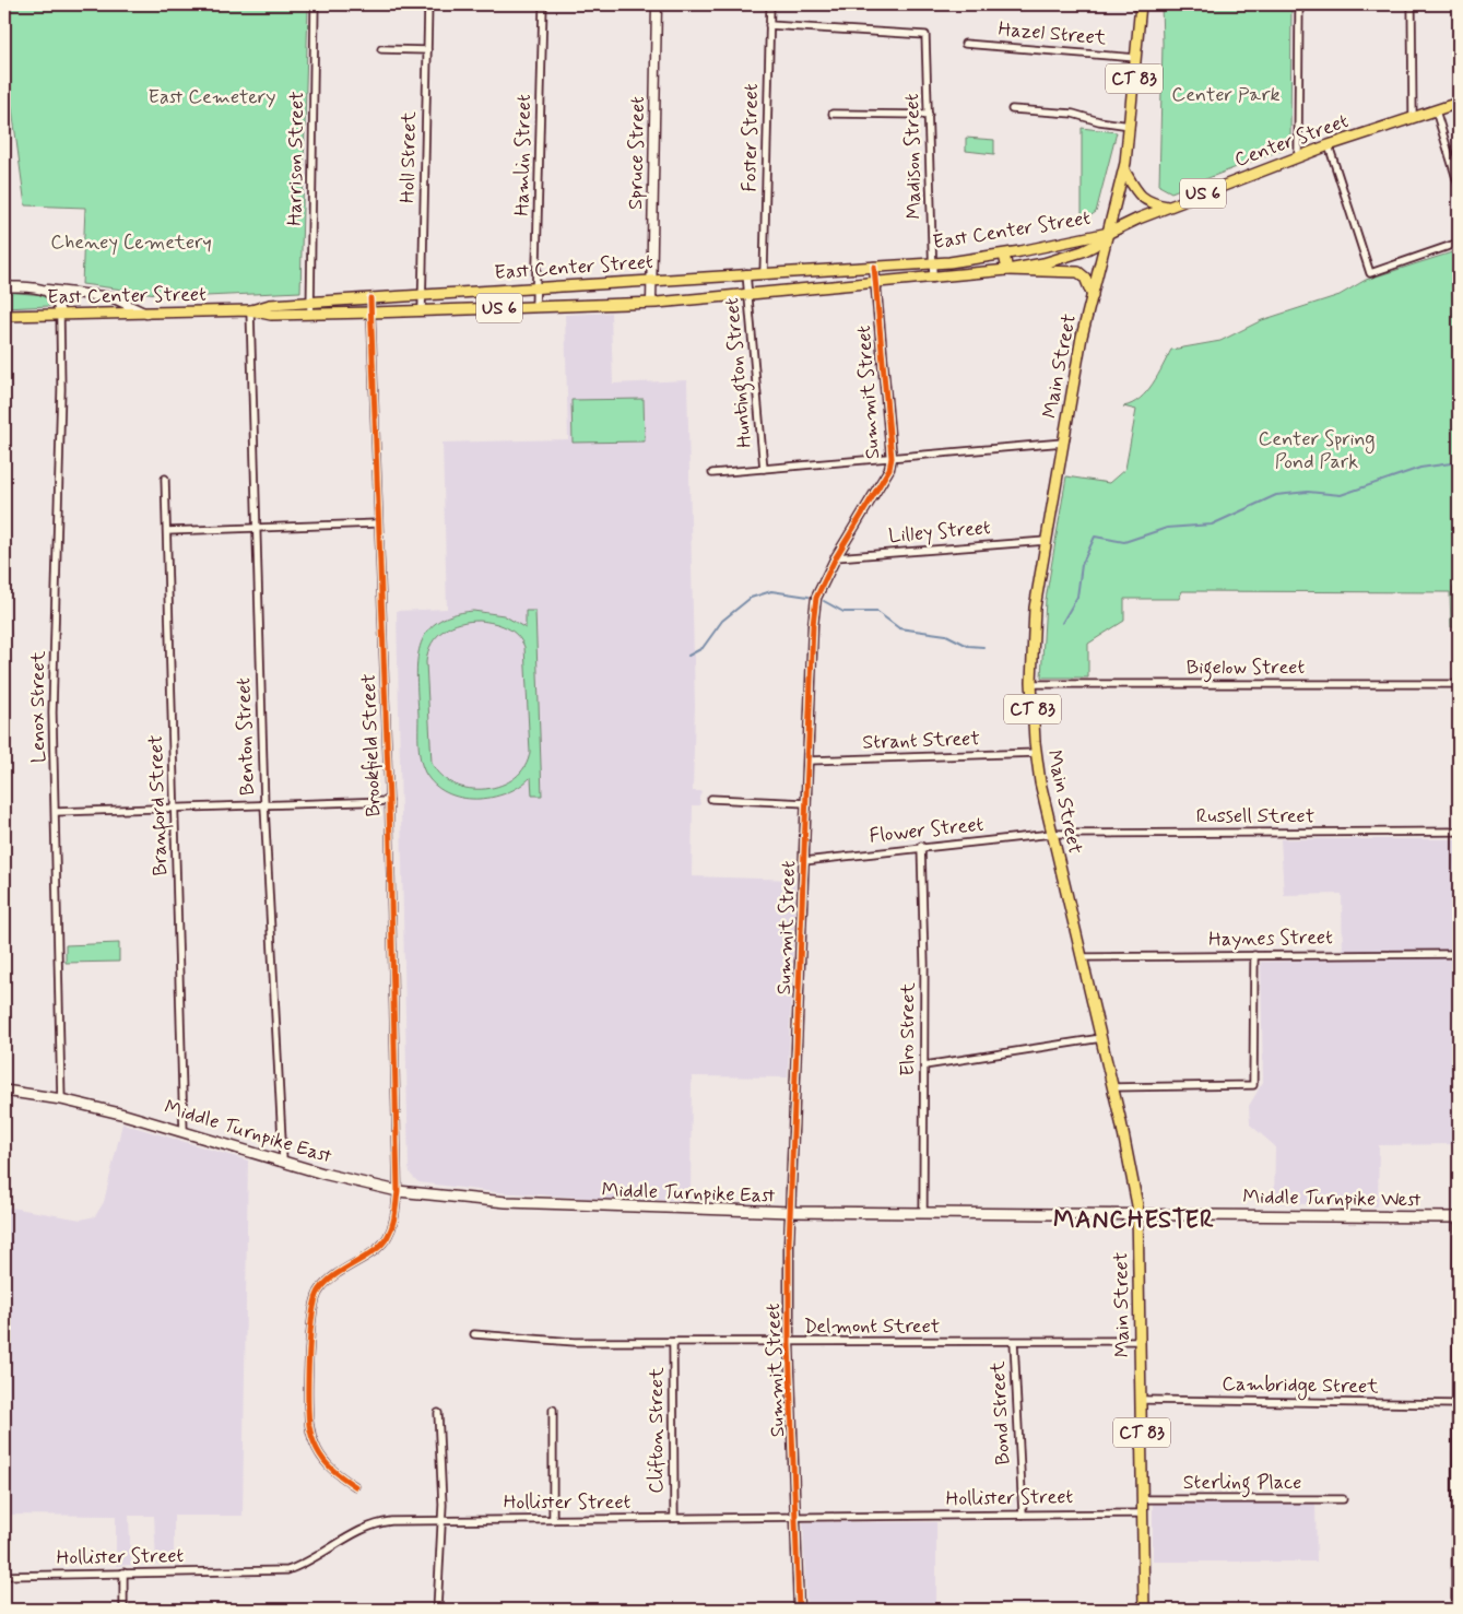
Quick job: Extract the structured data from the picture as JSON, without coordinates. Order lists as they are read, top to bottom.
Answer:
{
  "streets": {
    "main road": [
      "CT 83",
      "Center Street",
      "US 6",
      "East Center Street",
      "Main Street",
      "Middle Turnpike East",
      "Middle Turnpike West"
    ],
    "street": [
      "Hazel Street",
      "Foster Street",
      "Spruce Street",
      "Hamlin Street",
      "Madison Street",
      "Holl Street",
      "Harrison Street",
      "Huntington Street",
      "Summit Street",
      "Lilley Street",
      "Bigelow Street",
      "Lenox Street",
      "Benton Street",
      "Strant Street",
      "Brookfield Street",
      "Branford Street",
      "Russell Street",
      "Flower Street",
      "Haynes Street",
      "Elro Street",
      "Delmont Street",
      "Cambridge Street",
      "Bond Street",
      "Clifton Street",
      "Sterling Place",
      "Hollister Street"
    ]
  },
  "crossings": [
    ["Hazel Street", "Main Street"],
    ["Foster Street", "Madison Street"],
    ["Foster Street", "East Center Street"],
    ["Center Street", "East Center Street"],
    ["Center Street", "Main Street"],
    ["Spruce Street", "East Center Street"],
    ["Hamlin Street", "East Center Street"],
    ["Madison Street", "East Center Street"],
    ["Holl Street", "East Center Street"],
    ["Harrison Street", "East Center Street"],
    ["East Center Street", "Main Street"],
    ["East Center Street", "Huntington Street"],
    ["East Center Street", "Summit Street"],
    ["East Center Street", "Lenox Street"],
    ["East Center Street", "Benton Street"],
    ["East Center Street", "Brookfield Street"],
    ["Main Street", "Lilley Street"],
    ["Main Street", "Bigelow Street"],
    ["Main Street", "Strant Street"],
    ["Main Street", "Russell Street"],
    ["Main Street", "Flower Street"],
    ["Main Street", "Haynes Street"],
    ["Main Street", "Middle Turnpike East"],
    ["Main Street", "Middle Turnpike West"],
    ["Main Street", "Delmont Street"],
    ["Main Street", "Cambridge Street"],
    ["Main Street", "Sterling Place"],
    ["Main Street", "Hollister Street"],
    ["Summit Street", "Lilley Street"],
    ["Summit Street", "Strant Street"],
    ["Summit Street", "Flower Street"],
    ["Summit Street", "Middle Turnpike East"],
    ["Summit Street", "Delmont Street"],
    ["Summit Street", "Hollister Street"],
    ["Lenox Street", "Middle Turnpike East"],
    ["Benton Street", "Middle Turnpike East"],
    ["Brookfield Street", "Middle Turnpike East"],
    ["Branford Street", "Middle Turnpike East"],
    ["Russell Street", "Flower Street"],
    ["Flower Street", "Elro Street"],
    ["Elro Street", "Middle Turnpike East"],
    ["Middle Turnpike East", "Middle Turnpike West"],
    ["Delmont Street", "Bond Street"],
    ["Delmont Street", "Clifton Street"],
    ["Bond Street", "Hollister Street"],
    ["Clifton Street", "Hollister Street"]
  ],
  "districts": ["MANCHESTER"],
  "parks": [
    "Center Park",
    "East Cemetery",
    "Cheney Cemetery",
    "Center Spring Pond Park"
  ]
}
